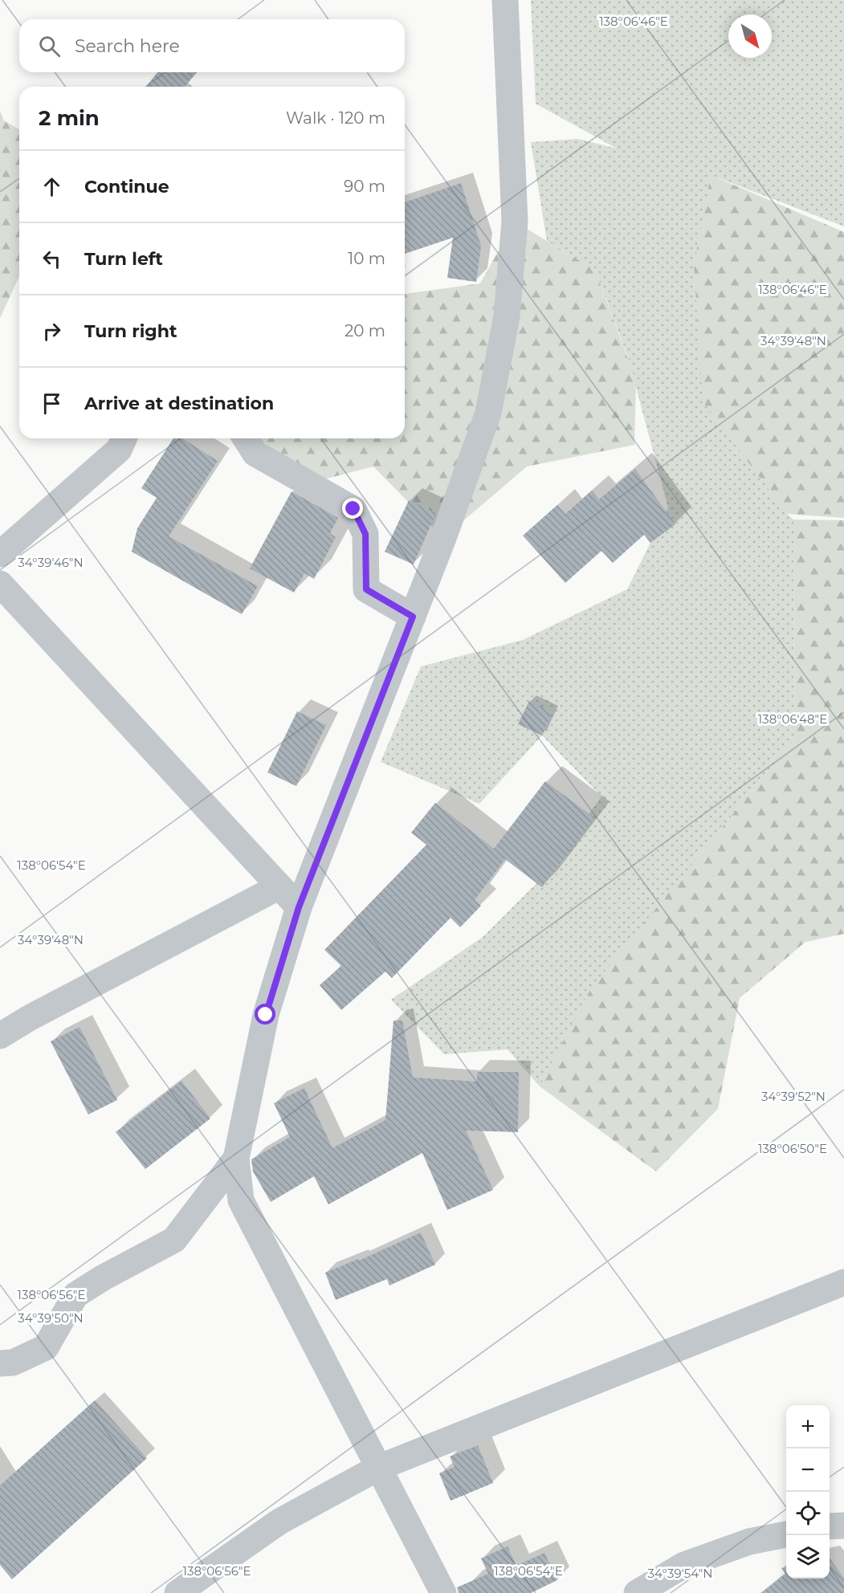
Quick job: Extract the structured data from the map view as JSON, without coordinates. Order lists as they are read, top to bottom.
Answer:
{
  "north": "bottom right",
  "page": {
    "search": "Search here",
    "heading": ["2 min", "Walk · 120 m"],
    "list": [
      ["Continue", "90 m"],
      ["Turn left", "10 m"],
      ["Turn right", "20 m"],
      "Arrive at destination"
    ],
    "map_buttons": ["+", "−"]
  },
  "coordinates": [
    "138°06'46\"E",
    "34°39'48\"N",
    "34°39'46\"N",
    "138°06'48\"E",
    "138°06'54\"E",
    "34°39'52\"N",
    "138°06'50\"E",
    "138°06'56\"E",
    "34°39'50\"N",
    "34°39'54\"N"
  ]
}
